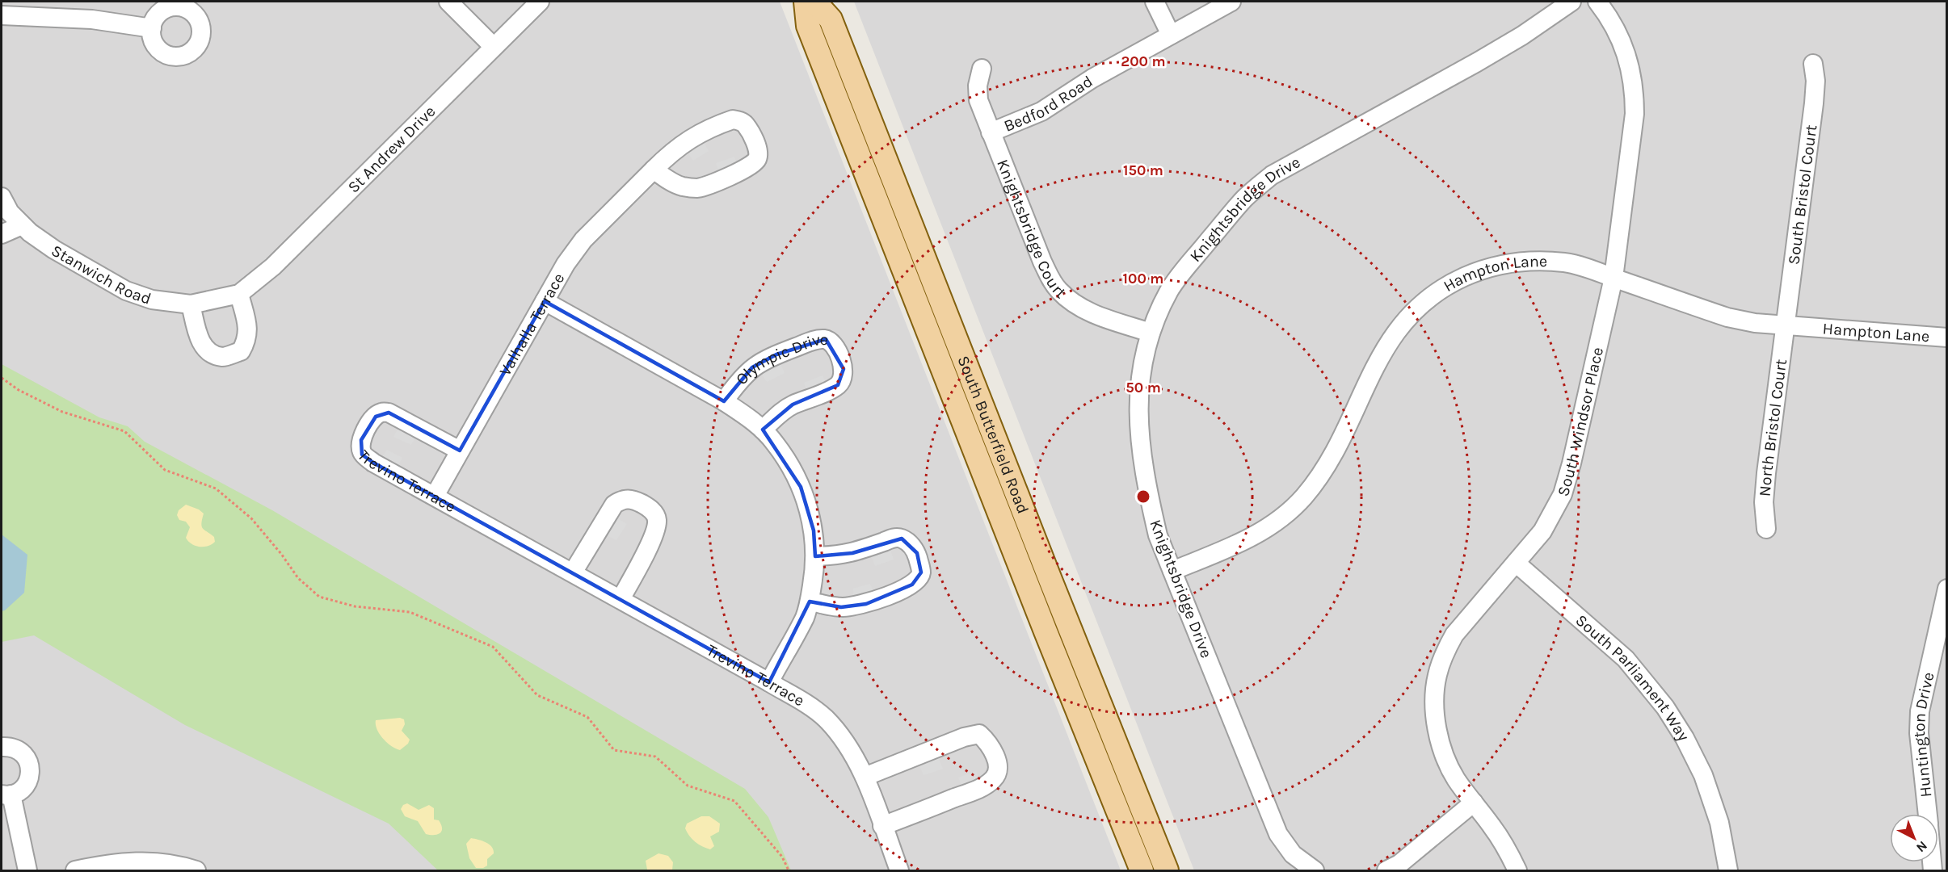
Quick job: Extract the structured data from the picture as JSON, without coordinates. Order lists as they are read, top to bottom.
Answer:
{
  "streets": {
    "main road": ["South Butterfield Road"],
    "street": [
      "Bedford Road",
      "St Andrew Drive",
      "South Bristol Court",
      "Knightsbridge Drive",
      "Knightsbridge Court",
      "Stanwich Road",
      "Hampton Lane",
      "Valhalla Terrace",
      "Olympic Drive",
      "South Windsor Place",
      "North Bristol Court",
      "Trevino Terrace",
      "South Parliament Way",
      "Huntington Drive"
    ]
  },
  "crossings": [
    ["Bedford Road", "Knightsbridge Court"],
    ["St Andrew Drive", "Stanwich Road"],
    ["South Bristol Court", "Hampton Lane"],
    ["South Bristol Court", "North Bristol Court"],
    ["Knightsbridge Drive", "Knightsbridge Court"],
    ["Knightsbridge Drive", "Hampton Lane"],
    ["Hampton Lane", "South Windsor Place"],
    ["Hampton Lane", "North Bristol Court"],
    ["Valhalla Terrace", "Olympic Drive"],
    ["Valhalla Terrace", "Trevino Terrace"],
    ["Olympic Drive", "Trevino Terrace"],
    ["South Windsor Place", "South Parliament Way"]
  ],
  "north": "bottom right",
  "rings": [
    "200 m",
    "150 m",
    "100 m",
    "50 m"
  ]
}
